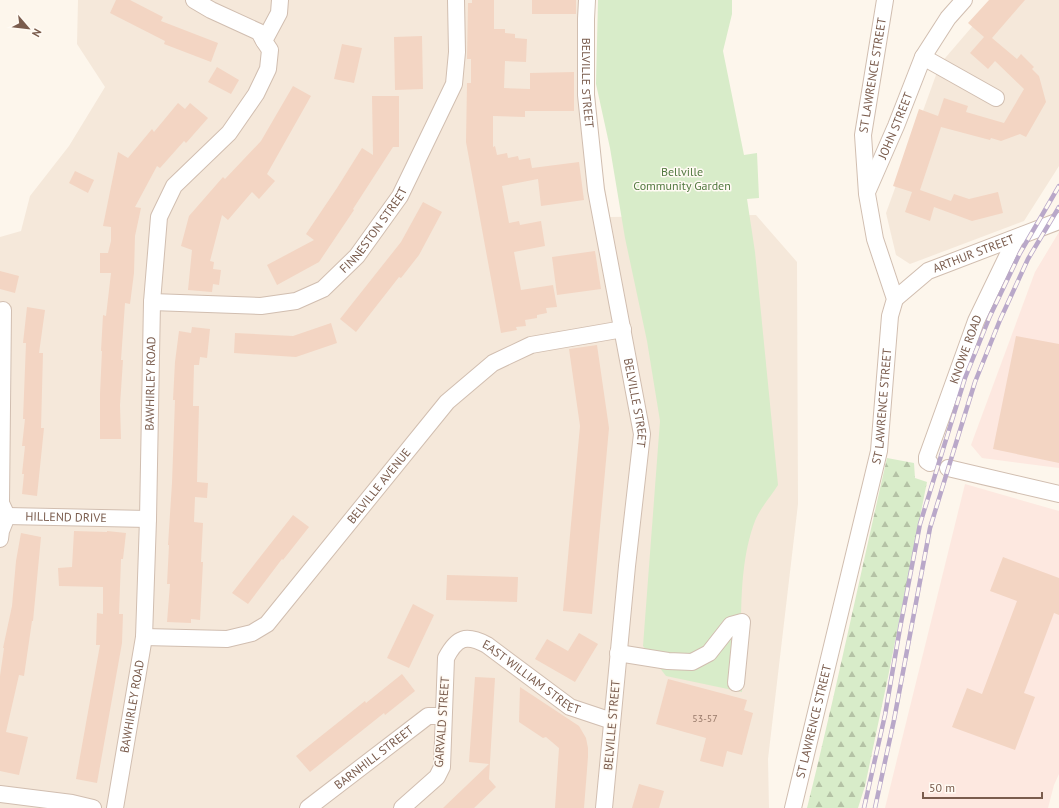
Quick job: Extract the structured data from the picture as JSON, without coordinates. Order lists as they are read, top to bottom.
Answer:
{
  "streets": {
    "street": [
      "ST LAWRENCE STREET",
      "BELVILLE STREET",
      "JOHN STREET",
      "FINNESTON STREET",
      "ARTHUR STREET",
      "KNOWE ROAD",
      "BAWHIRLEY ROAD",
      "BELVILLE AVENUE",
      "HILLEND DRIVE",
      "EAST WILLIAM STREET",
      "GARVALD STREET",
      "BARNHILL STREET"
    ]
  },
  "crossings": [
    ["ST LAWRENCE STREET", "JOHN STREET"],
    ["ST LAWRENCE STREET", "ARTHUR STREET"],
    ["BELVILLE STREET", "BELVILLE AVENUE"],
    ["BELVILLE STREET", "EAST WILLIAM STREET"],
    ["FINNESTON STREET", "BAWHIRLEY ROAD"],
    ["ARTHUR STREET", "KNOWE ROAD"],
    ["BAWHIRLEY ROAD", "BELVILLE AVENUE"],
    ["BAWHIRLEY ROAD", "HILLEND DRIVE"],
    ["EAST WILLIAM STREET", "GARVALD STREET"],
    ["GARVALD STREET", "BARNHILL STREET"]
  ],
  "parks": ["Bellville Community Garden"],
  "house_numbers": ["53-57"],
  "scale_bar": "50 m",
  "north": "bottom right"
}
